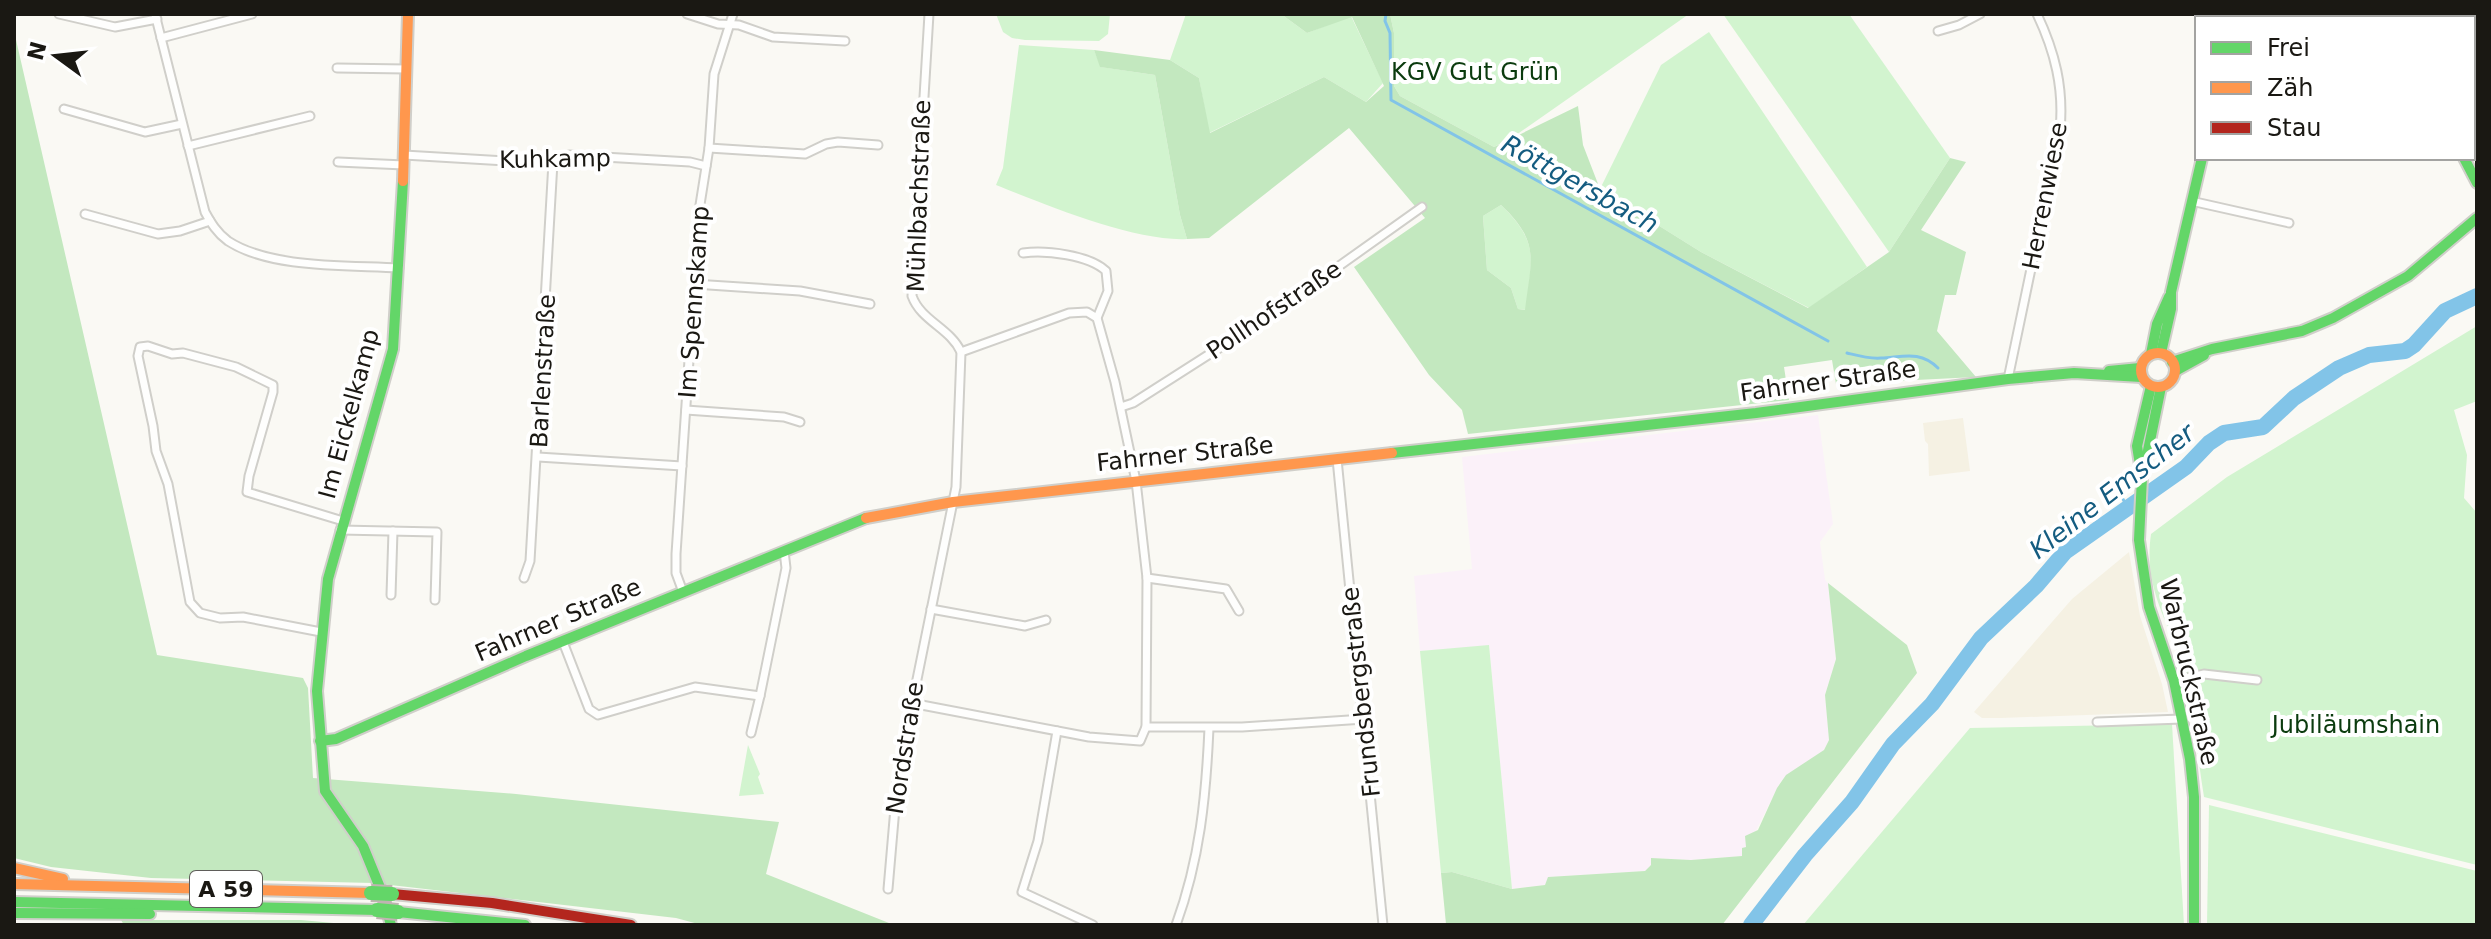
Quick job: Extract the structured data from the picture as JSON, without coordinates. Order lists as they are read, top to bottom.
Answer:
{
  "streets": {
    "main road": [
      "Fahrner Straße",
      "Im Eickelkamp",
      "Warbruckstraße",
      "A 59"
    ],
    "street": [
      "Kuhkamp",
      "Mühlbachstraße",
      "Herrenwiese",
      "Im Spennskamp",
      "Pollhofstraße",
      "Barlenstraße",
      "Frundsbergstraße",
      "Nordstraße"
    ]
  },
  "crossings": [
    ["Kuhkamp", "Im Spennskamp"],
    ["Kuhkamp", "Barlenstraße"],
    ["Kuhkamp", "Im Eickelkamp"],
    ["Herrenwiese", "Fahrner Straße"],
    ["Im Spennskamp", "Fahrner Straße"],
    ["Fahrner Straße", "Im Eickelkamp"],
    ["Fahrner Straße", "Warbruckstraße"],
    ["Fahrner Straße", "Frundsbergstraße"],
    ["Fahrner Straße", "Nordstraße"],
    ["Im Eickelkamp", "A 59"]
  ],
  "water": ["Röttgersbach", "Kleine Emscher"],
  "parks": ["KGV Gut Grün", "Jubiläumshain"],
  "legend": ["Frei", "Zäh", "Stau"],
  "north": "left"
}
